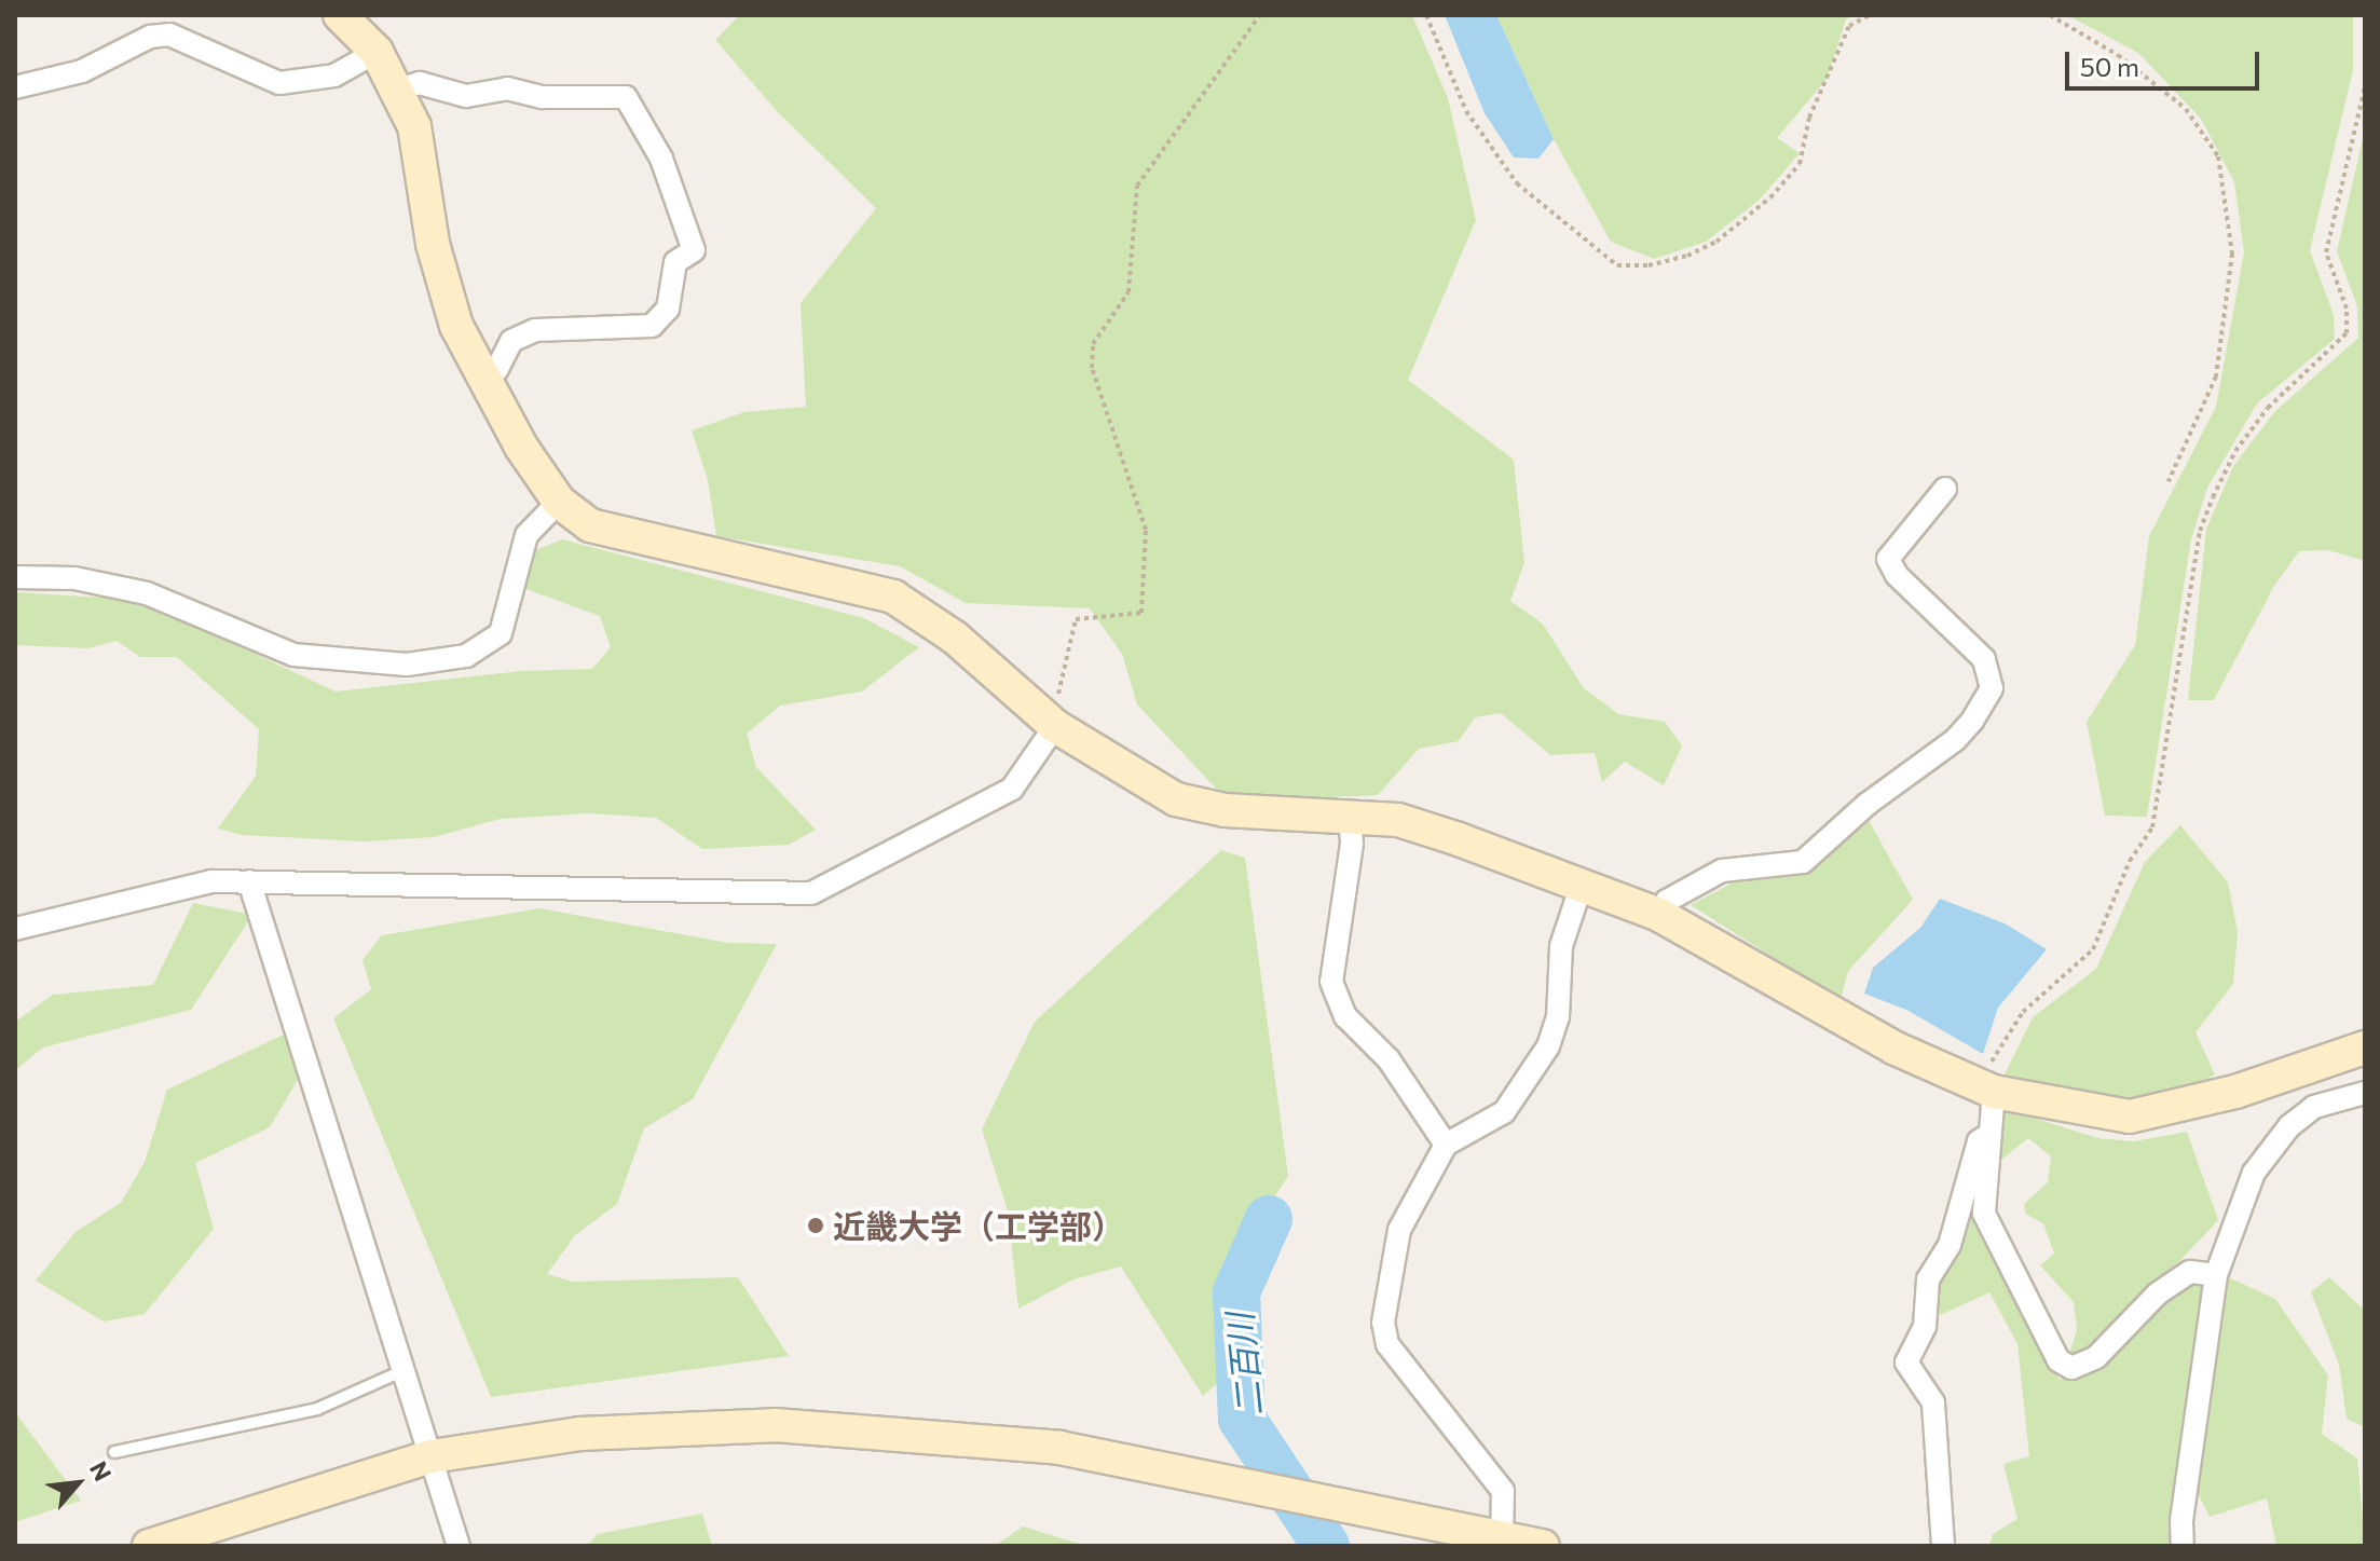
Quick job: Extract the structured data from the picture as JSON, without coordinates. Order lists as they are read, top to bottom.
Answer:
{
  "water": ["二百川"],
  "places": ["近畿大学（工学部）"],
  "scale_bar": "50 m",
  "north": "top right"
}
